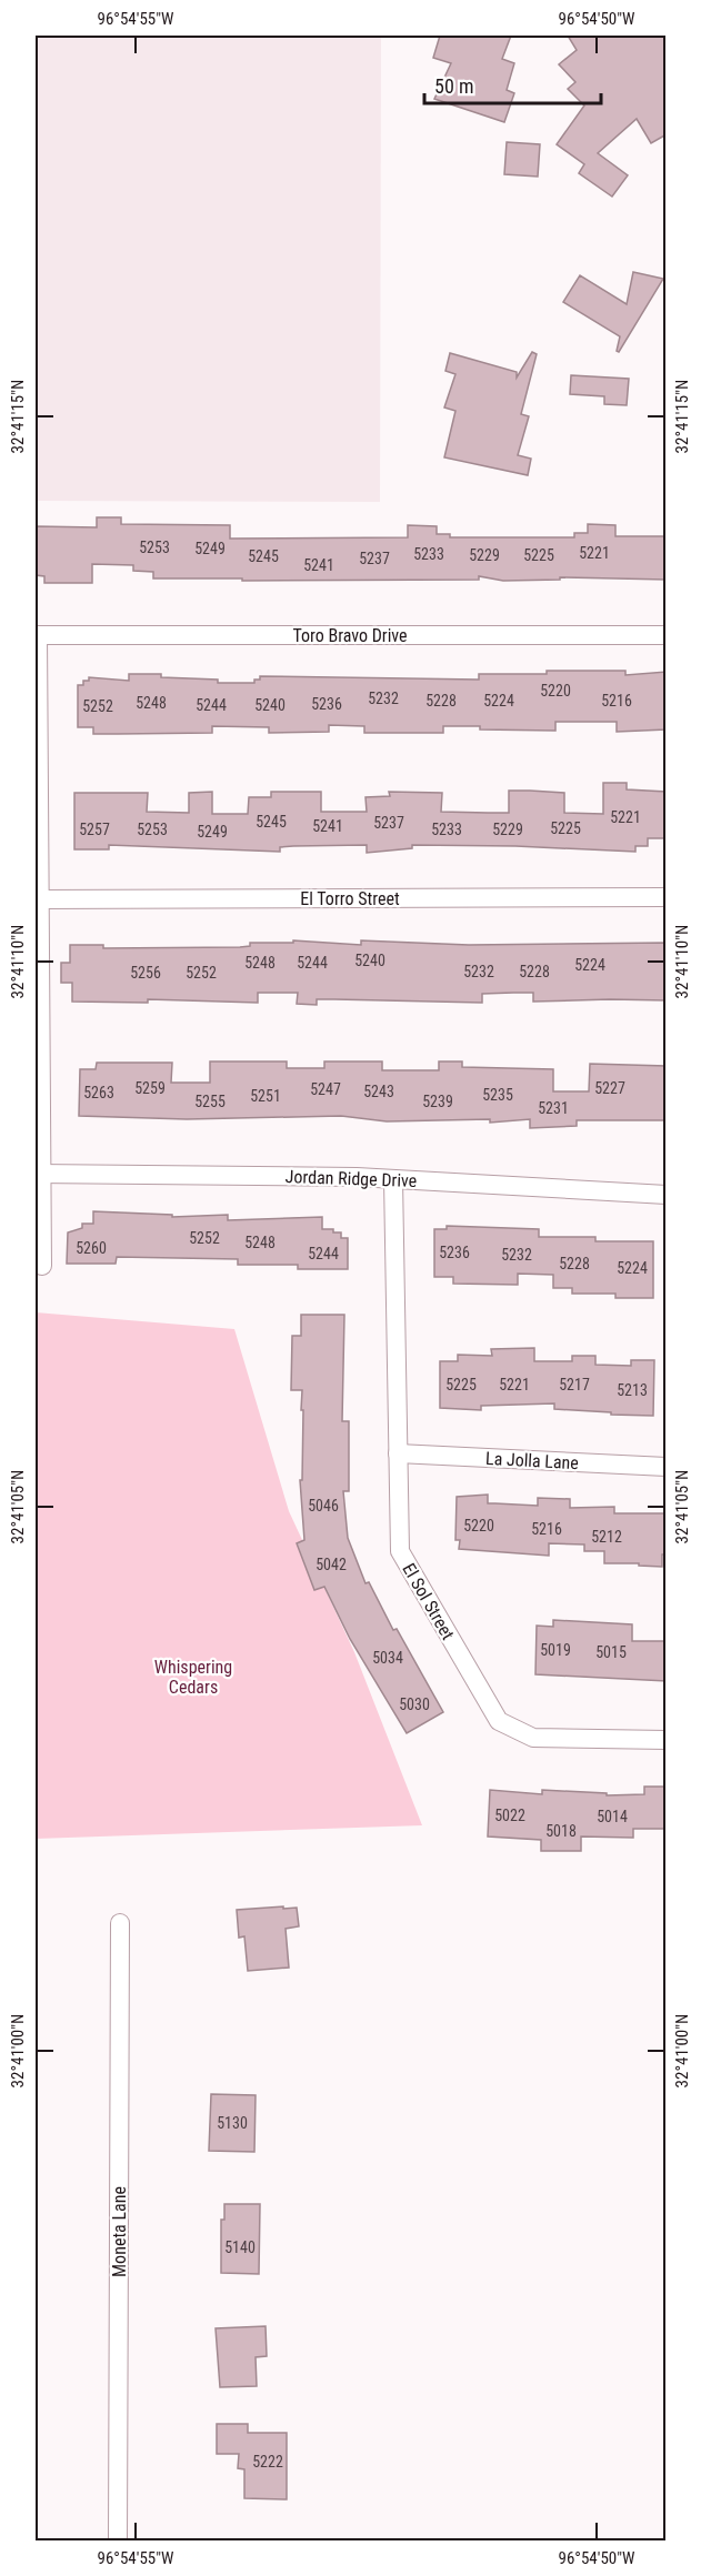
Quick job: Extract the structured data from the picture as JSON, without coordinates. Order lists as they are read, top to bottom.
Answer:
{
  "streets": {
    "street": [
      "Toro Bravo Drive",
      "El Torro Street",
      "Jordan Ridge Drive",
      "La Jolla Lane",
      "El Sol Street",
      "Moneta Lane"
    ]
  },
  "crossings": [
    ["Jordan Ridge Drive", "El Sol Street"],
    ["La Jolla Lane", "El Sol Street"]
  ],
  "parks": ["Whispering Cedars"],
  "house_numbers": [
    "5253",
    "5249",
    "5221",
    "5233",
    "5229",
    "5225",
    "5245",
    "5237",
    "5241",
    "5220",
    "5232",
    "5228",
    "5224",
    "5216",
    "5248",
    "5236",
    "5244",
    "5240",
    "5252",
    "5221",
    "5245",
    "5237",
    "5241",
    "5225",
    "5257",
    "5253",
    "5233",
    "5229",
    "5249",
    "5240",
    "5248",
    "5244",
    "5224",
    "5232",
    "5228",
    "5256",
    "5252",
    "5259",
    "5227",
    "5247",
    "5243",
    "5263",
    "5235",
    "5251",
    "5255",
    "5239",
    "5231",
    "5252",
    "5248",
    "5260",
    "5236",
    "5244",
    "5232",
    "5228",
    "5224",
    "5225",
    "5221",
    "5217",
    "5213",
    "5046",
    "5220",
    "5216",
    "5212",
    "5042",
    "5019",
    "5015",
    "5034",
    "5030",
    "5022",
    "5014",
    "5018",
    "5130",
    "5140",
    "5222"
  ],
  "scale_bar": "50 m",
  "coordinates": [
    "96°54'55\"W",
    "96°54'50\"W",
    "32°41'15\"N",
    "32°41'10\"N",
    "32°41'05\"N",
    "32°41'00\"N"
  ]
}
